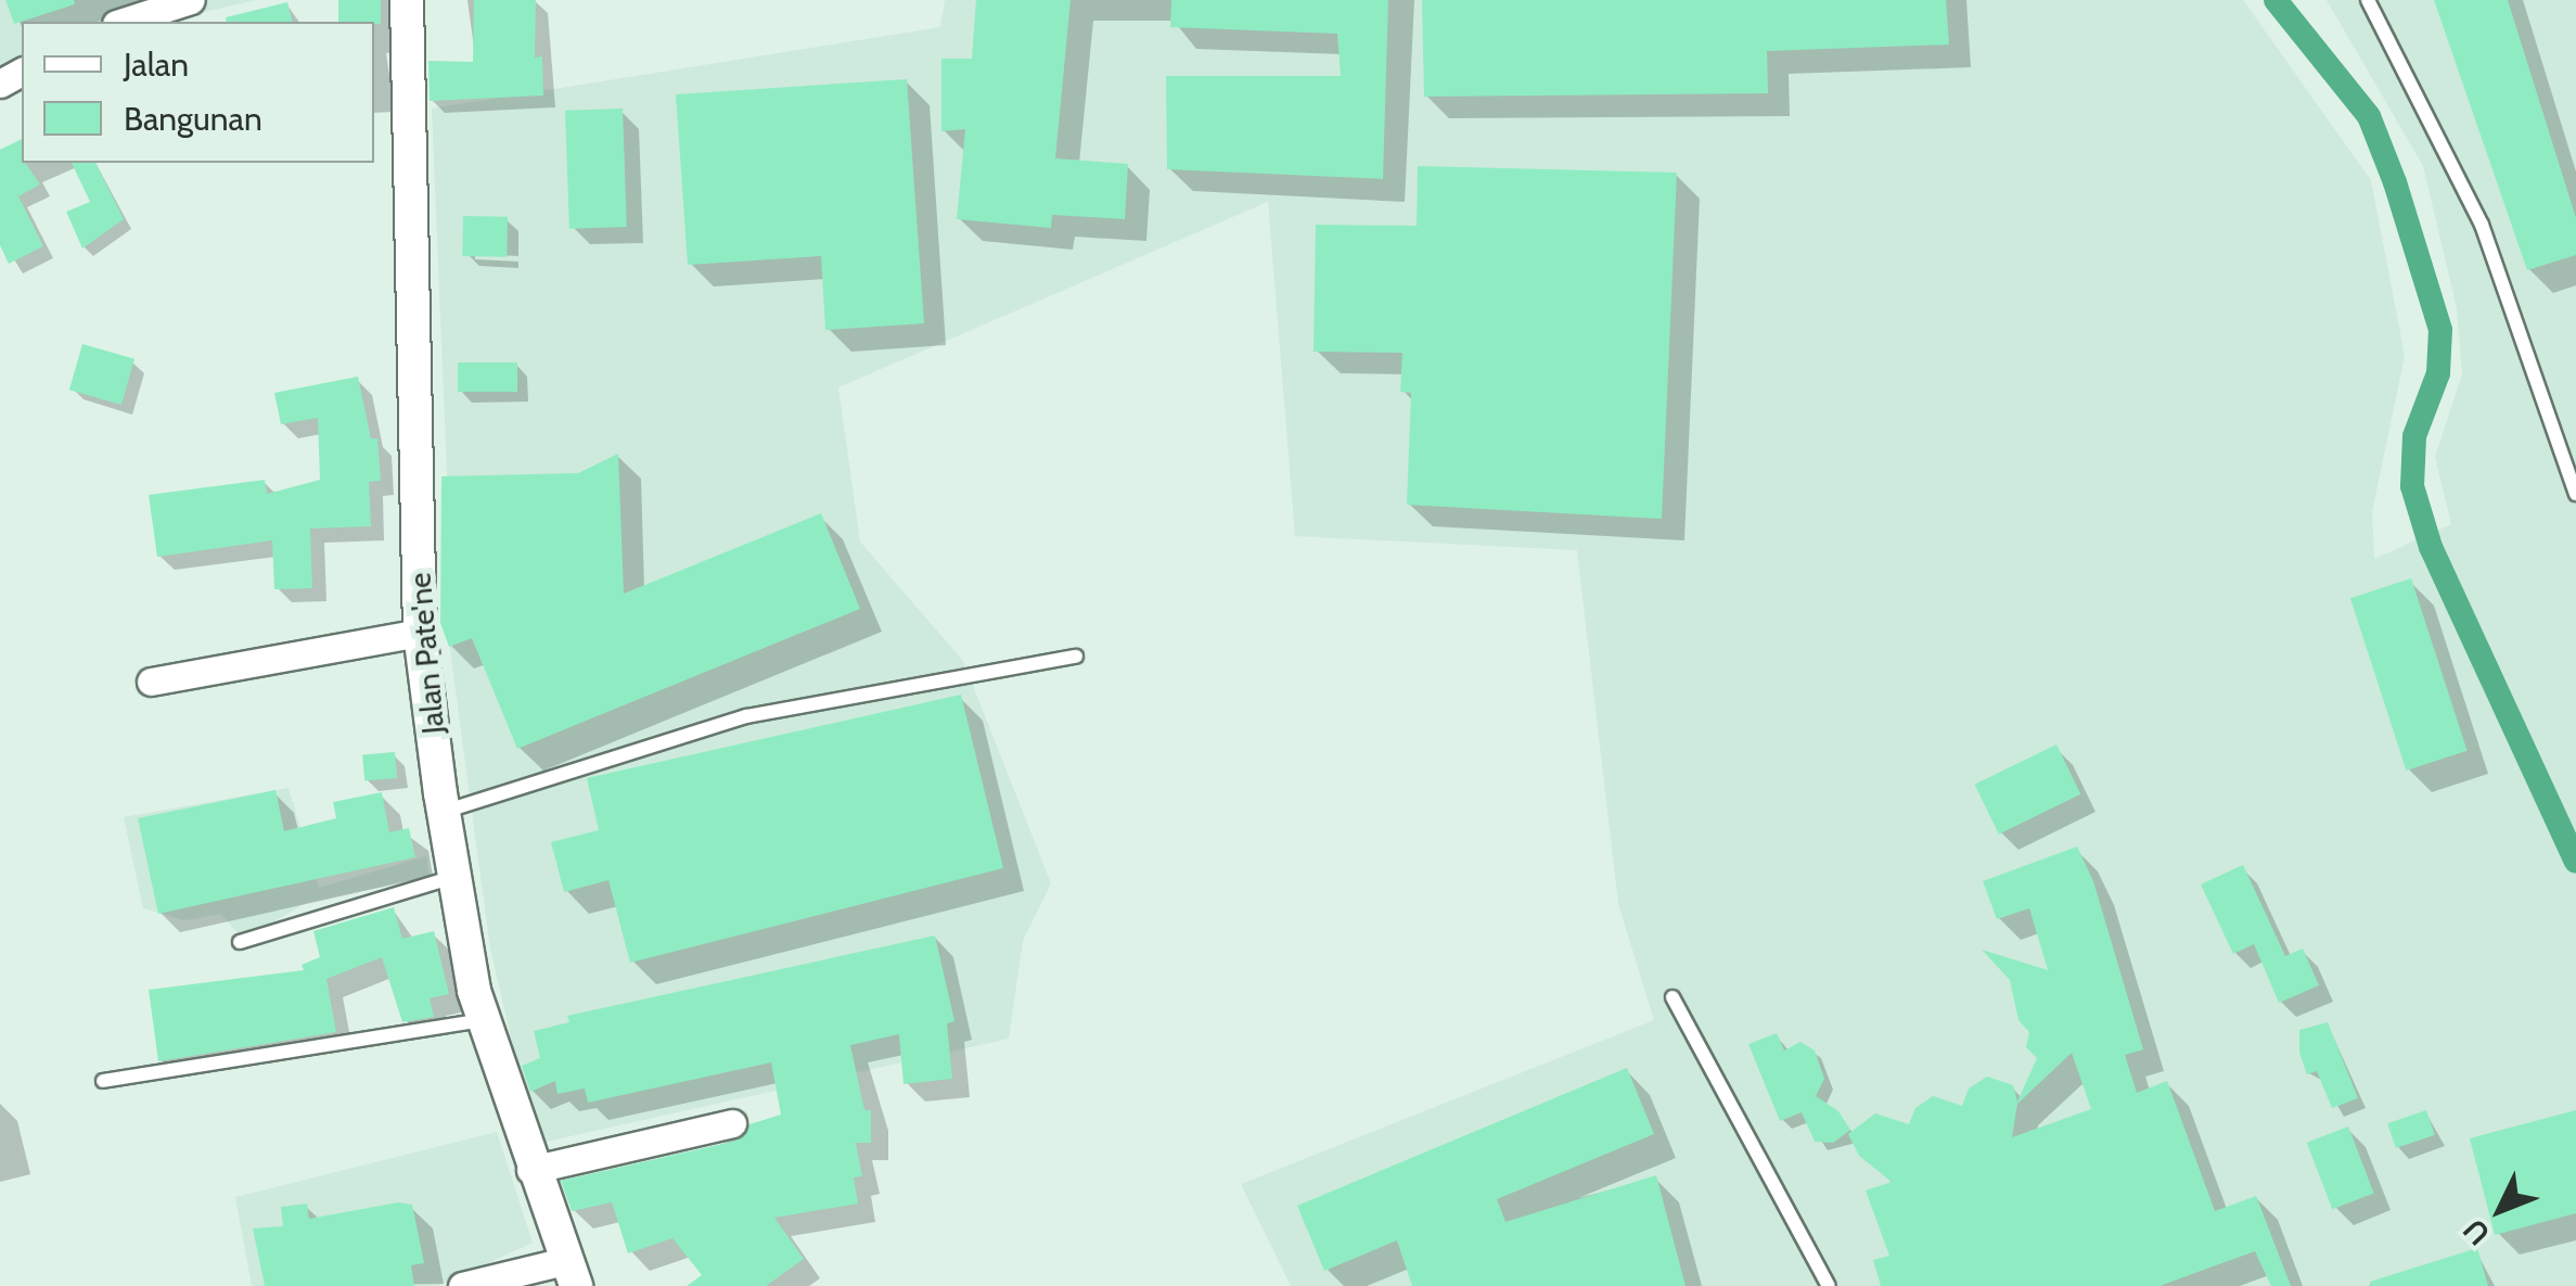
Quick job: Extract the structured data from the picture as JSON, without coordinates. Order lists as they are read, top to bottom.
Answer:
{
  "streets": {
    "street": ["Jalan Pate'ne"]
  },
  "legend": ["Jalan", "Bangunan"],
  "north": "bottom left"
}
